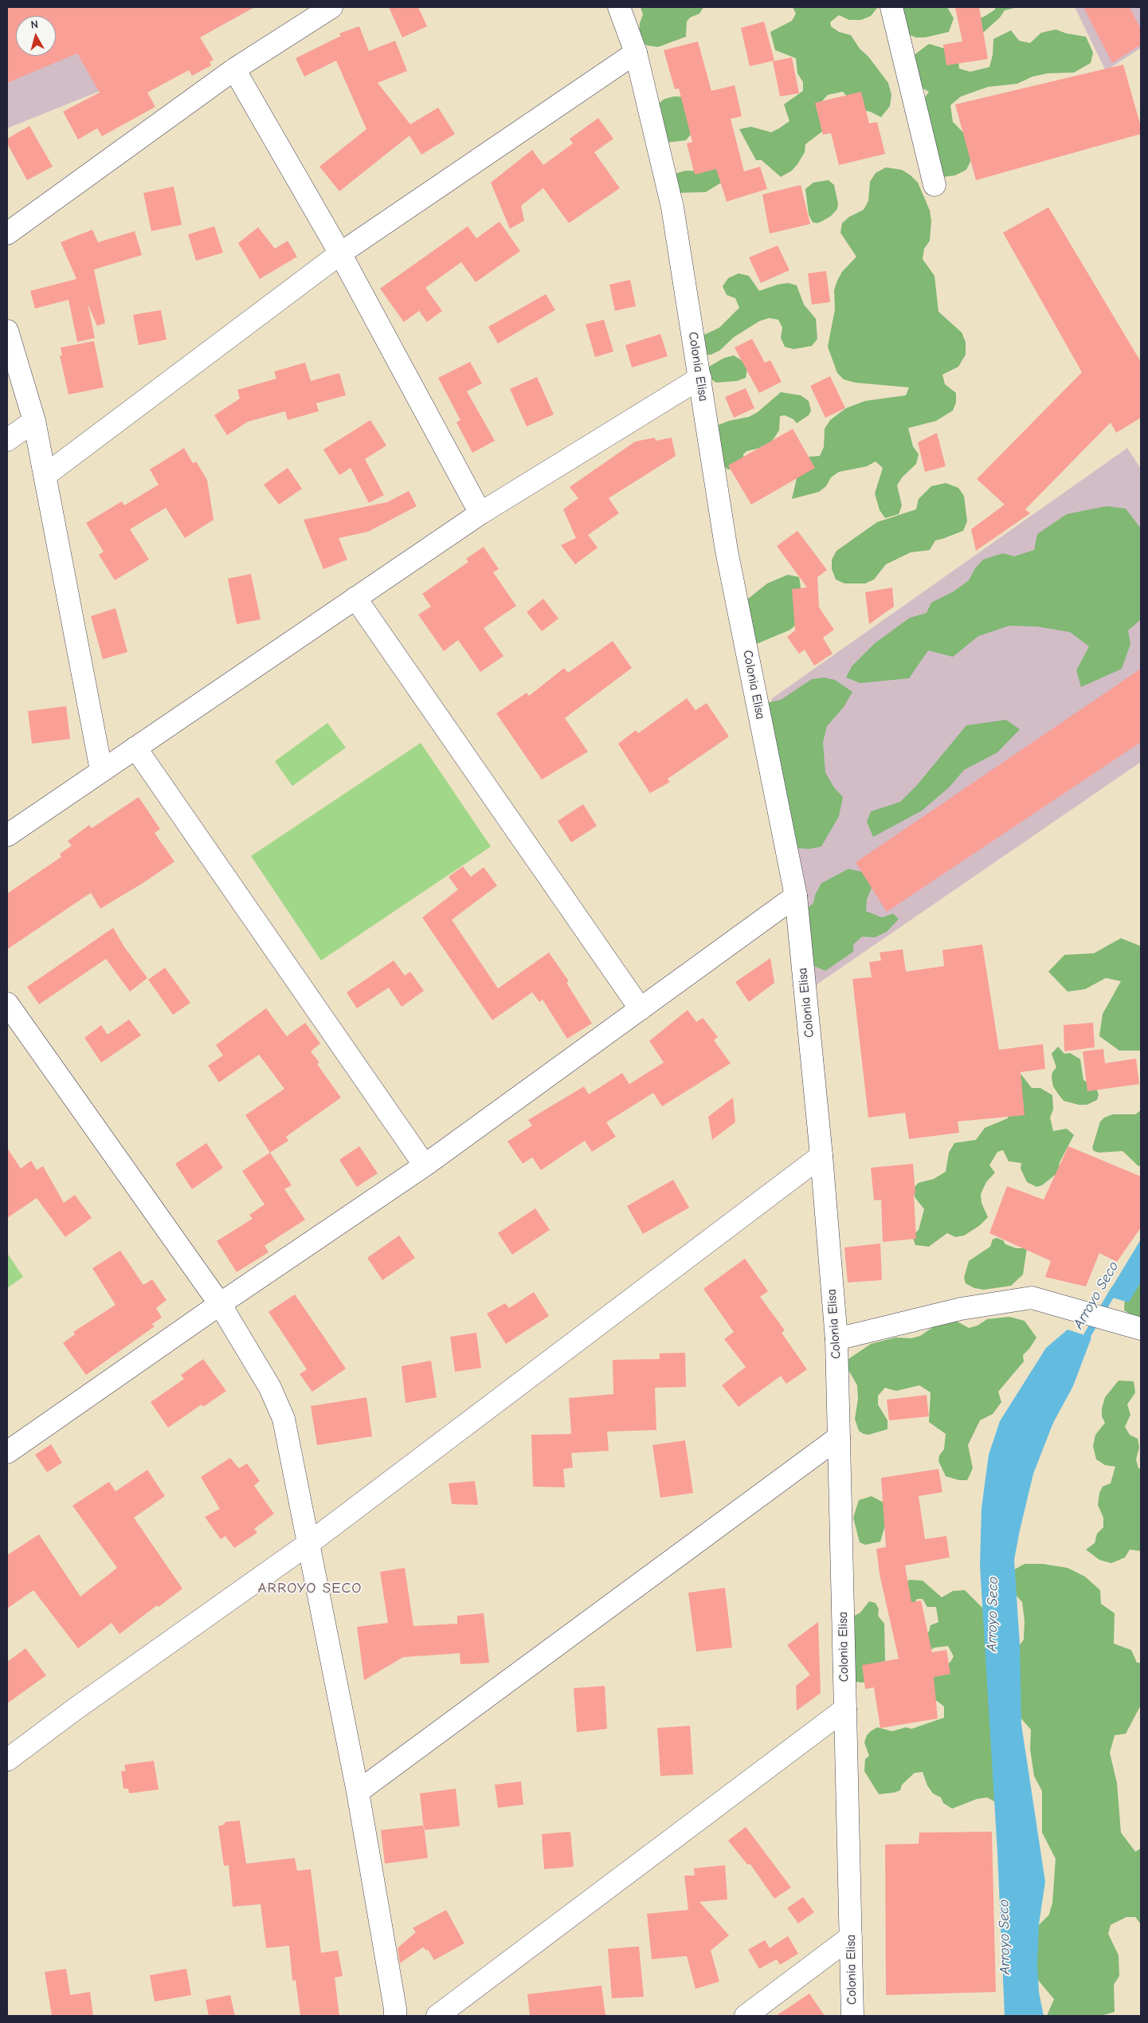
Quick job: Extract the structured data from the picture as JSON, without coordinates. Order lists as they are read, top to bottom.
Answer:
{
  "streets": {
    "street": ["Colonia Elisa"]
  },
  "districts": ["ARROYO SECO"],
  "water": ["Arroyo Seco"],
  "north": "top"
}
